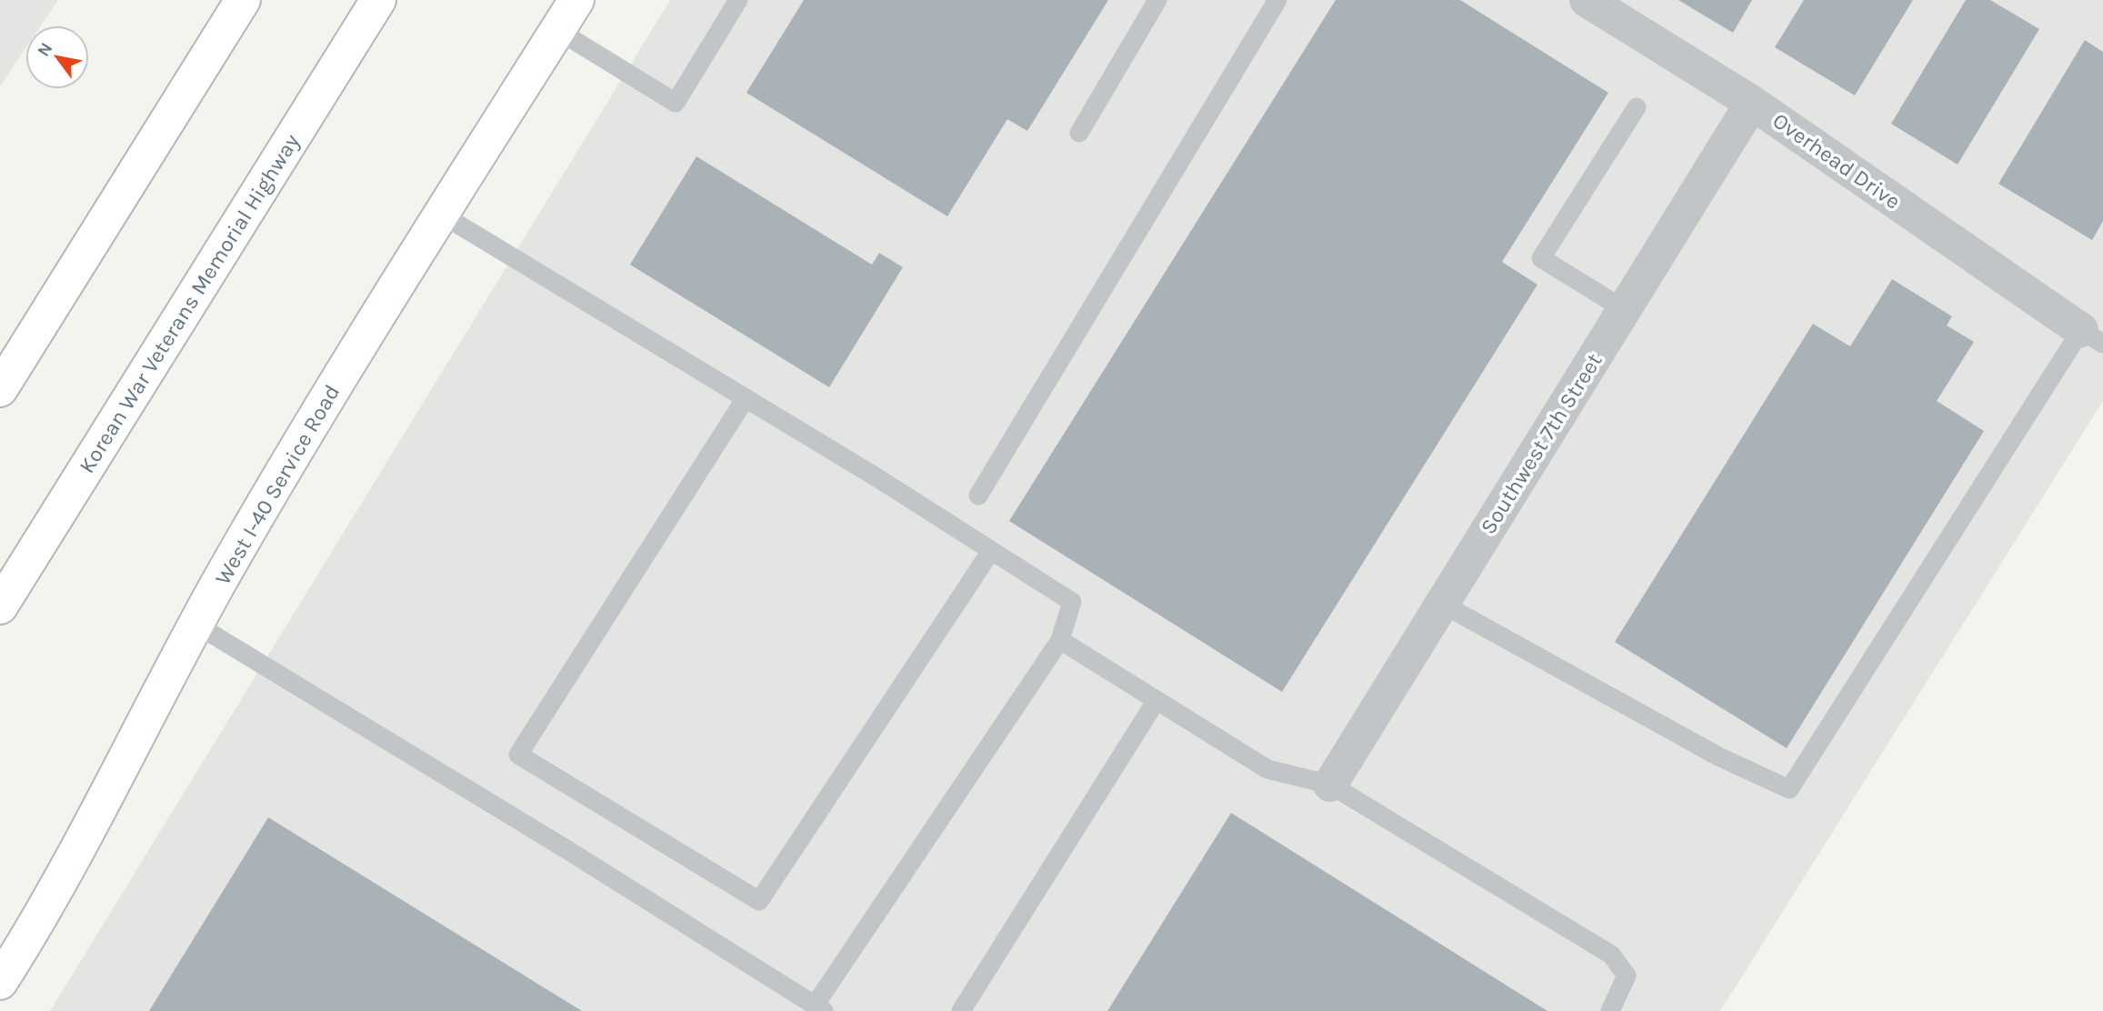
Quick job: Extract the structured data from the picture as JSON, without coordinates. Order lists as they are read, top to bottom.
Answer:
{
  "streets": {
    "main road": ["Korean War Veterans Memorial Highway", "West I-40 Service Road"],
    "street": ["Overhead Drive", "Southwest 7th Street"]
  },
  "crossings": [
    ["Overhead Drive", "Southwest 7th Street"]
  ],
  "north": "top left"
}
